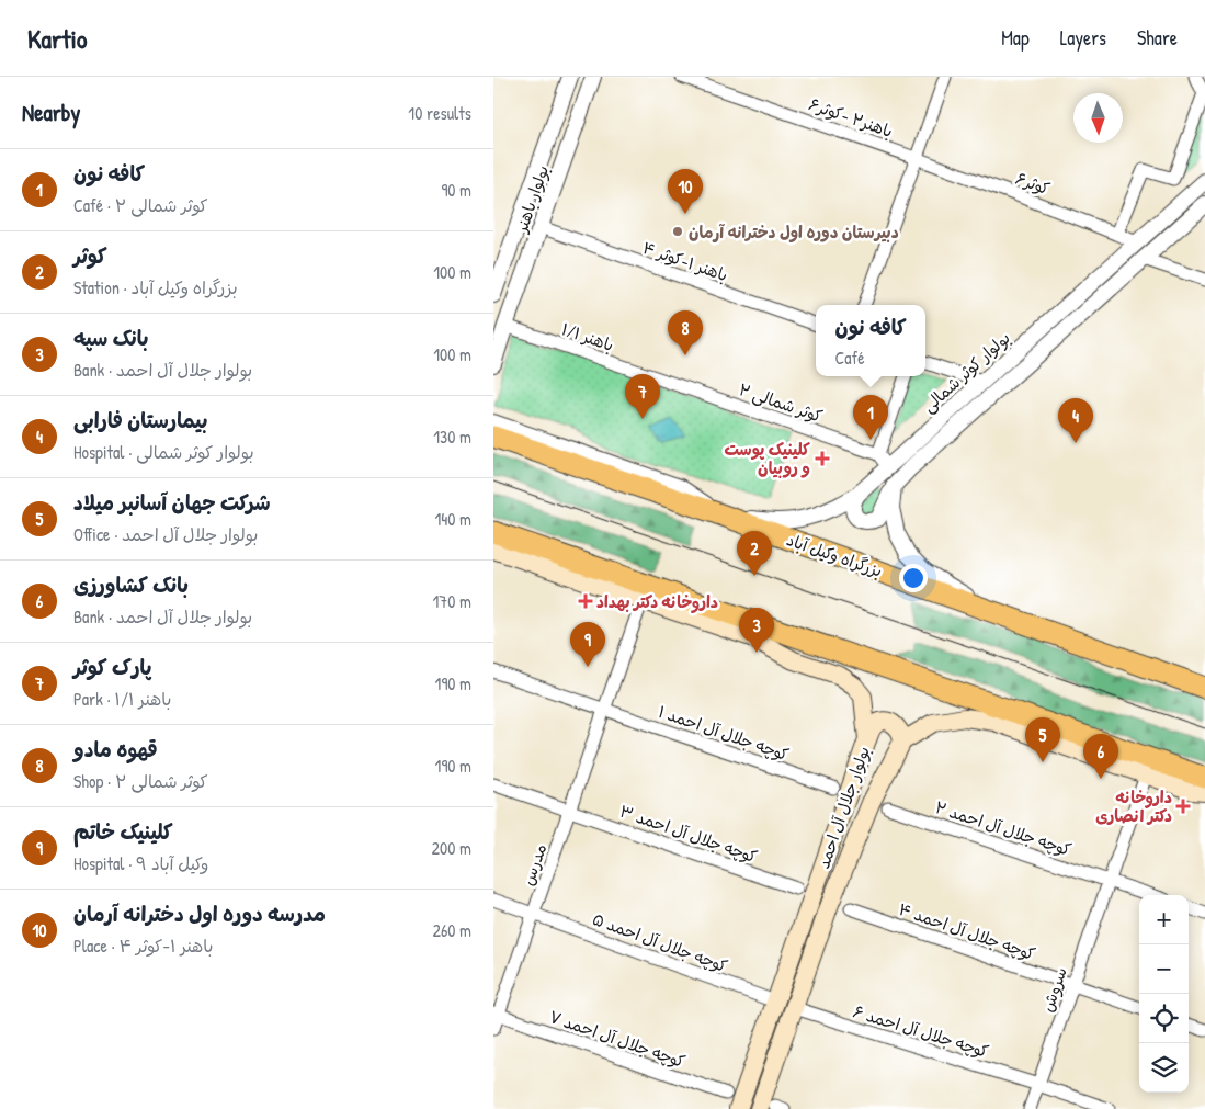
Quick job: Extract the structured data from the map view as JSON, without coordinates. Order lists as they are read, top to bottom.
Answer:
{
  "streets": {
    "highway": ["بزرگراه وکیل آباد"],
    "main road": ["بولوار جلال آل احمد"],
    "street": [
      "باهنر۲ -کوثر۶",
      "کوثر۶",
      "بولوار باهنر",
      "باهنر ۱-کوثر ۴",
      "باهنر ۱/۱",
      "بولوار کوثر شمالی",
      "کوثر شمالی ۲",
      "کوچه جلال آل احمد ۱",
      "کوچه جلال آل احمد ۲",
      "کوچه جلال آل احمد ۳",
      "مدرس",
      "کوچه جلال آل احمد ۴",
      "کوچه جلال آل احمد ۵",
      "سروش",
      "کوچه جلال آل احمد ۶",
      "کوچه جلال آل احمد ۷"
    ]
  },
  "crossings": [
    ["باهنر۲ -کوثر۶", "کوثر۶"],
    ["کوثر۶", "بولوار کوثر شمالی"],
    ["بولوار باهنر", "باهنر ۱-کوثر ۴"],
    ["بولوار باهنر", "باهنر ۱/۱"],
    ["باهنر ۱/۱", "کوثر شمالی ۲"],
    ["بولوار کوثر شمالی", "کوثر شمالی ۲"],
    ["بولوار کوثر شمالی", "بزرگراه وکیل آباد"],
    ["کوچه جلال آل احمد ۱", "مدرس"],
    ["بولوار جلال آل احمد", "مدرس"],
    ["بولوار جلال آل احمد", "کوچه جلال آل احمد ۵"],
    ["بولوار جلال آل احمد", "کوچه جلال آل احمد ۶"],
    ["کوچه جلال آل احمد ۲", "سروش"],
    ["کوچه جلال آل احمد ۳", "مدرس"],
    ["مدرس", "کوچه جلال آل احمد ۵"],
    ["مدرس", "کوچه جلال آل احمد ۷"],
    ["کوچه جلال آل احمد ۴", "سروش"],
    ["سروش", "کوچه جلال آل احمد ۶"]
  ],
  "places": {
    "other": ["دبیرستان دوره اول دخترانه آرمان"],
    "health": ["کلینیک پوست و روبیان", "داروخانه دکتر بهداد", "داروخانه دکتر انصاری"]
  },
  "north": "bottom",
  "page": {
    "header": "Kartio",
    "nav": ["Map", "Layers", "Share"],
    "heading": ["Nearby", "10 results"],
    "list": [
      {
        "mark": "1",
        "name": "کافه نون",
        "note": "Café · کوثر شمالی ۲",
        "value": "90 m"
      },
      {
        "mark": "2",
        "name": "کوثر",
        "note": "Station · بزرگراه وکیل آباد",
        "value": "100 m"
      },
      {
        "mark": "3",
        "name": "بانک سپه",
        "note": "Bank · بولوار جلال آل احمد",
        "value": "100 m"
      },
      {
        "mark": "4",
        "name": "بیمارستان فارابی",
        "note": "Hospital · بولوار کوثر شمالی",
        "value": "130 m"
      },
      {
        "mark": "5",
        "name": "شرکت جهان آسانبر میلاد",
        "note": "Office · بولوار جلال آل احمد",
        "value": "140 m"
      },
      {
        "mark": "6",
        "name": "بانک کشاورزی",
        "note": "Bank · بولوار جلال آل احمد",
        "value": "170 m"
      },
      {
        "mark": "7",
        "name": "پارک کوثر",
        "note": "Park · باهنر ۱/۱",
        "value": "190 m"
      },
      {
        "mark": "8",
        "name": "قهوه مادو",
        "note": "Shop · کوثر شمالی ۲",
        "value": "190 m"
      },
      {
        "mark": "9",
        "name": "کلینیک خاتم",
        "note": "Hospital · ۹ وکیل آباد",
        "value": "200 m"
      },
      {
        "mark": "10",
        "name": "مدرسه دوره اول دخترانه آرمان",
        "note": "Place · باهنر ۱-کوثر ۴",
        "value": "260 m"
      }
    ],
    "pins": [
      "10",
      "8",
      "7",
      "1",
      "4",
      "2",
      "3",
      "9",
      "5",
      "6"
    ],
    "popup": ["کافه نون", "Café"],
    "map_buttons": ["+", "−"]
  }
}
